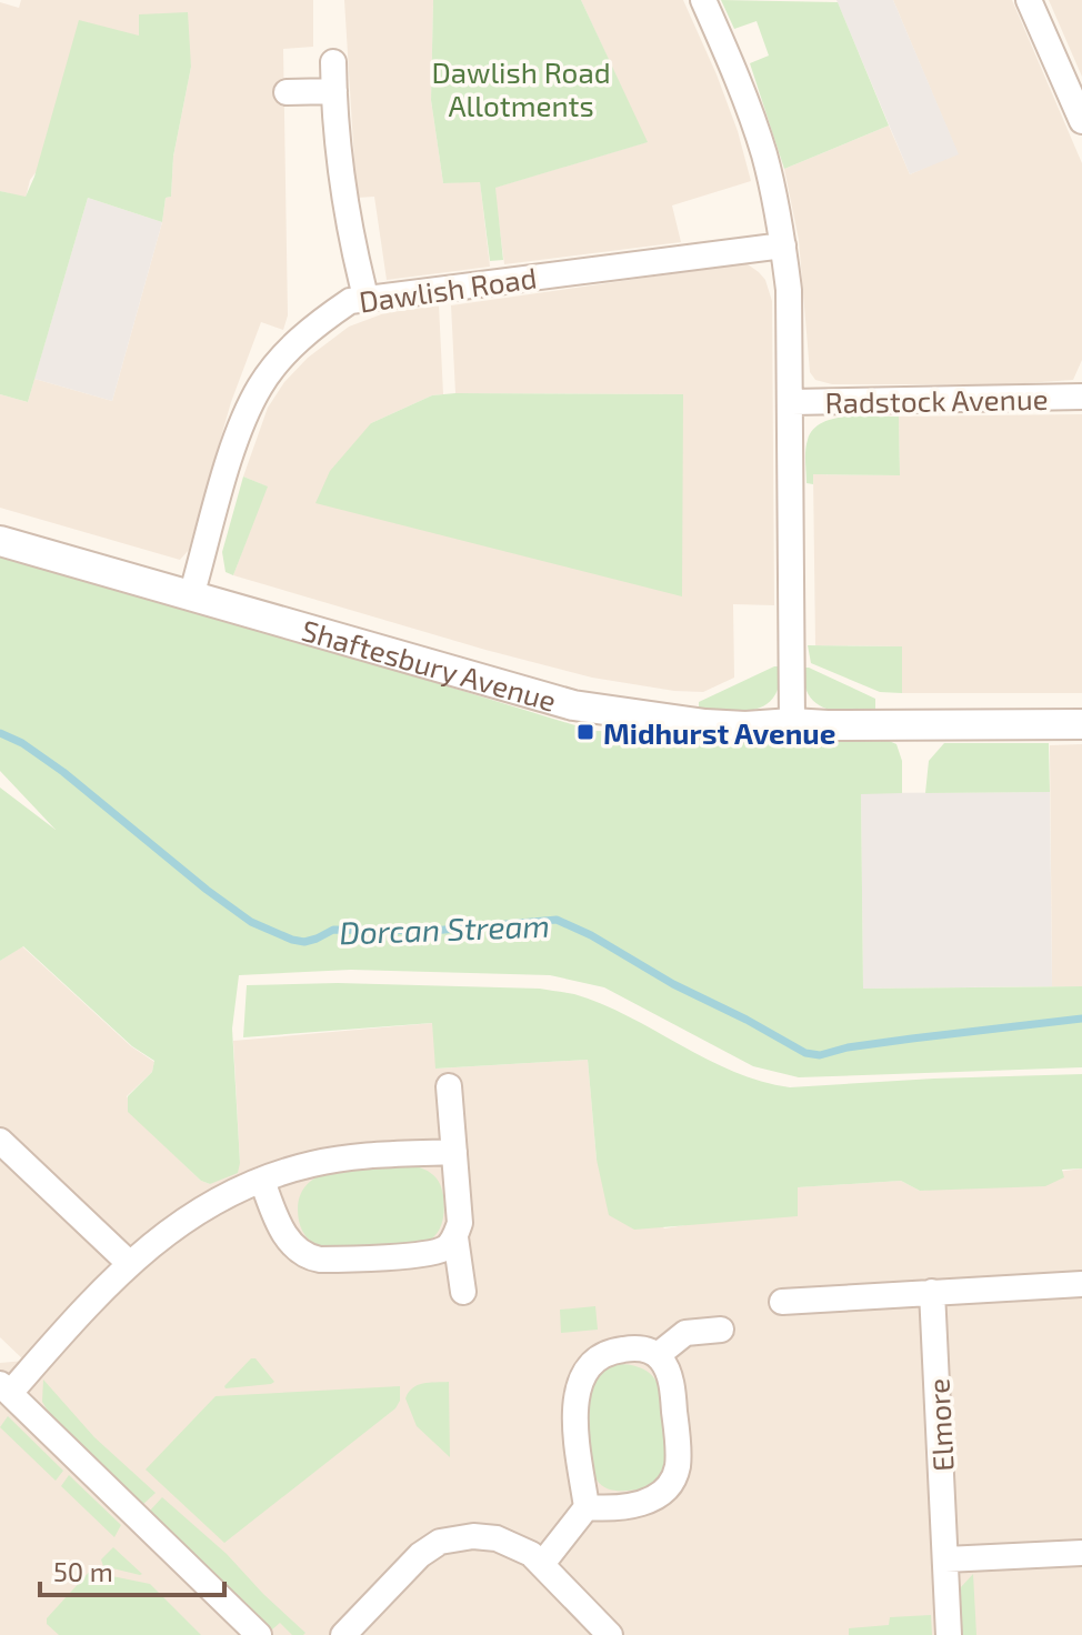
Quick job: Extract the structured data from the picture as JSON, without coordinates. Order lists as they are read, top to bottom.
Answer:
{
  "streets": {
    "street": [
      "Dawlish Road",
      "Radstock Avenue",
      "Shaftesbury Avenue",
      "Elmore"
    ]
  },
  "crossings": [
    ["Dawlish Road", "Shaftesbury Avenue"]
  ],
  "water": ["Dorcan Stream"],
  "parks": ["Dawlish Road Allotments"],
  "places": {
    "transit": ["Midhurst Avenue"]
  },
  "scale_bar": "50 m"
}
